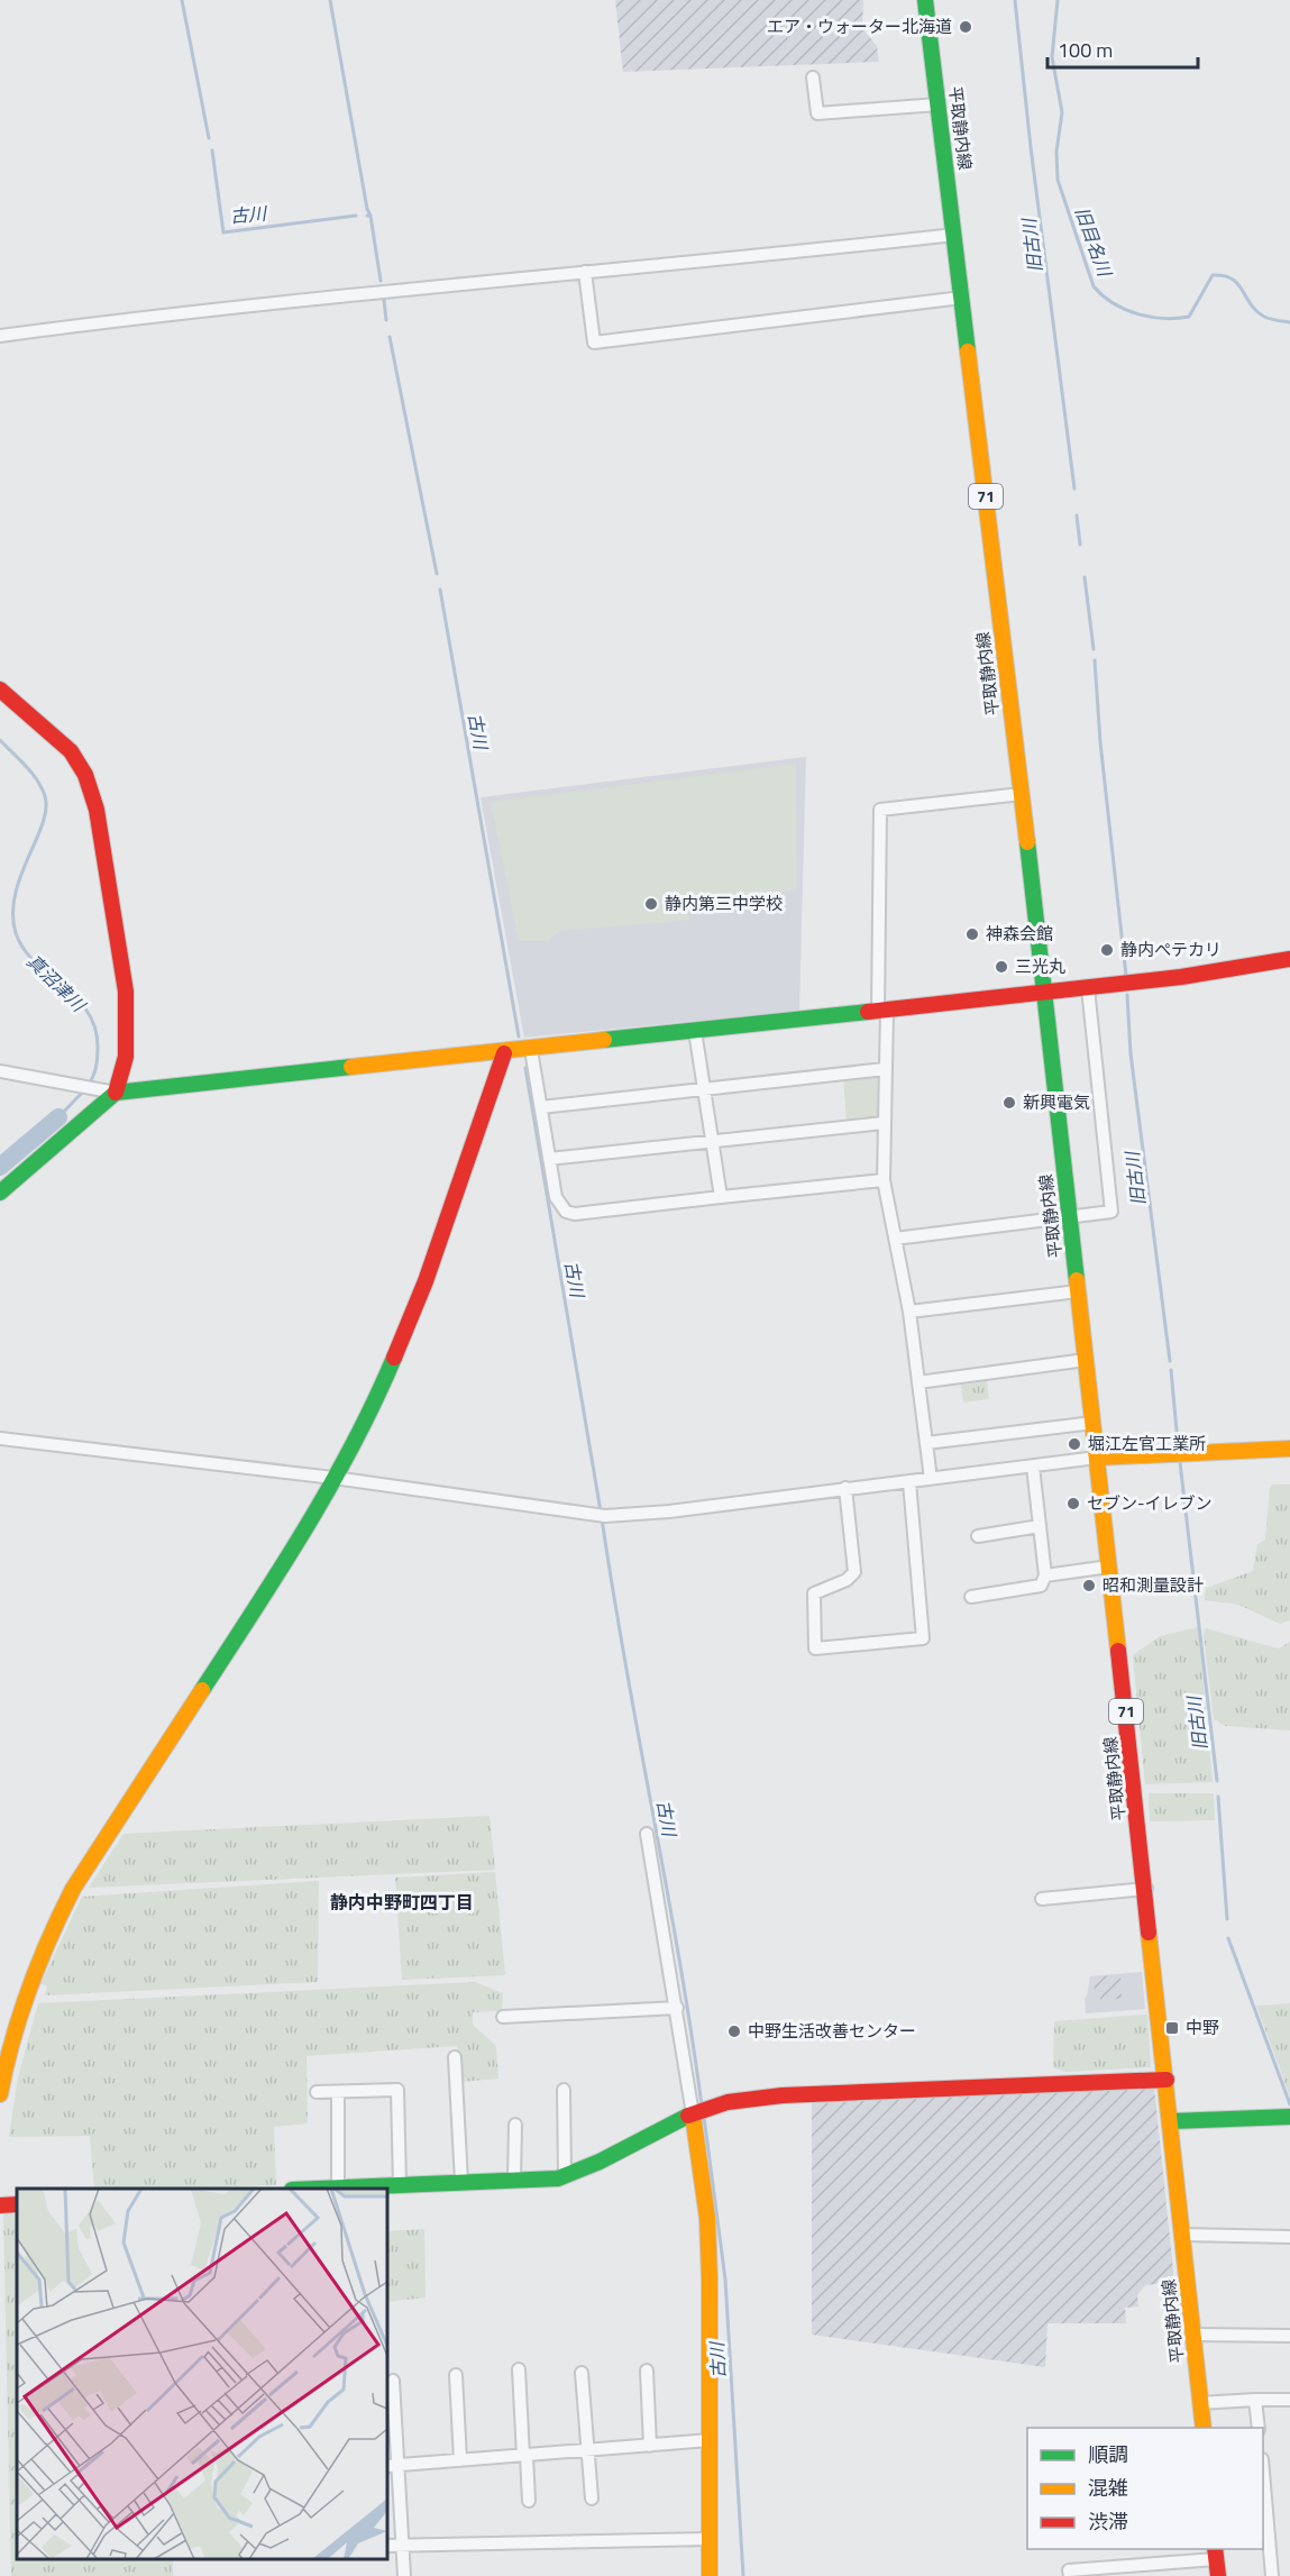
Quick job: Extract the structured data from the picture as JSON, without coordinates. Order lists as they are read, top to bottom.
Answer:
{
  "streets": {
    "street": ["平取静内線", "71"]
  },
  "districts": ["静内中野町四丁目"],
  "water": [
    "古川",
    "旧目名川",
    "旧古川",
    "真沼津川"
  ],
  "places": {
    "other": [
      "エア・ウォーター北海道",
      "静内第三中学校",
      "神森会館",
      "静内ぺテカリ",
      "三光丸",
      "新興電気",
      "堀江左官工業所",
      "セブン-イレブン",
      "昭和測量設計",
      "中野生活改善センター"
    ],
    "transit": ["中野"]
  },
  "legend": ["順調", "混雑", "渋滞"],
  "scale_bar": "100 m"
}
